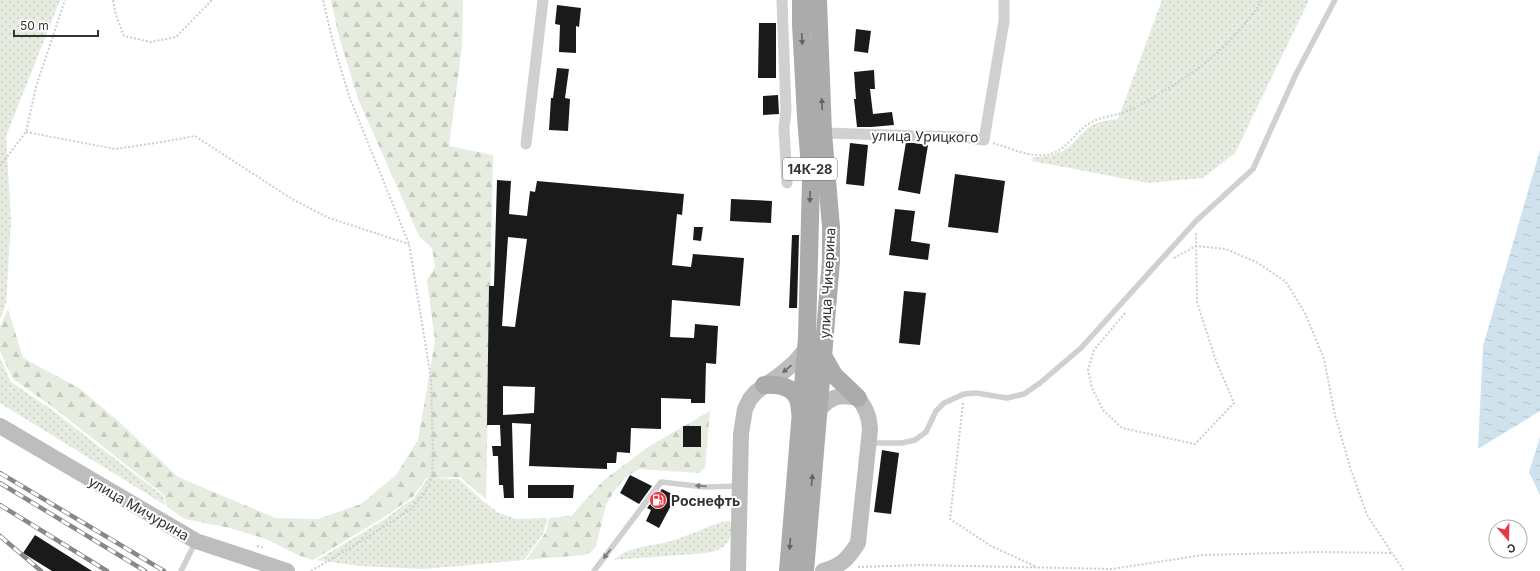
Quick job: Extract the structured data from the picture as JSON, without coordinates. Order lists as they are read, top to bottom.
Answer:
{
  "streets": {
    "main road": ["14К-28", "улица Чичерина", "улица Мичурина"],
    "street": ["улица Урицкого"]
  },
  "crossings": [
    ["улица Урицкого", "улица Чичерина"],
    ["14К-28", "улица Чичерина"]
  ],
  "places": {
    "fuel station": ["Роснефть"]
  },
  "scale_bar": "50 m",
  "north": "bottom"
}
